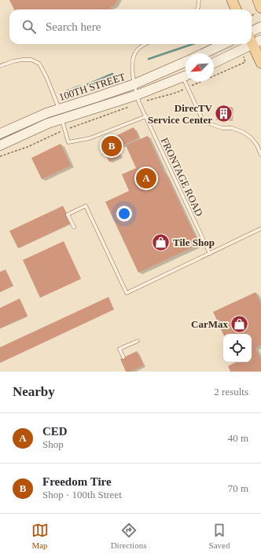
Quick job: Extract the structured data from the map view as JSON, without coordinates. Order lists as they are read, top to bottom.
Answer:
{
  "streets": {
    "main road": ["100TH STREET"],
    "lane": ["FRONTAGE ROAD"]
  },
  "crossings": [
    ["100TH STREET", "FRONTAGE ROAD"]
  ],
  "places": {
    "building": ["DirecTV Service Center"],
    "shop": ["Tile Shop", "CarMax"]
  },
  "north": "bottom left",
  "page": {
    "search": "Search here",
    "pins": ["B", "A"],
    "heading": ["Nearby", "2 results"],
    "list": [
      {
        "mark": "A",
        "name": "CED",
        "note": "Shop",
        "value": "40 m"
      },
      {
        "mark": "B",
        "name": "Freedom Tire",
        "note": "Shop · 100th Street",
        "value": "70 m"
      }
    ],
    "nav": ["Map", "Directions", "Saved"]
  }
}
